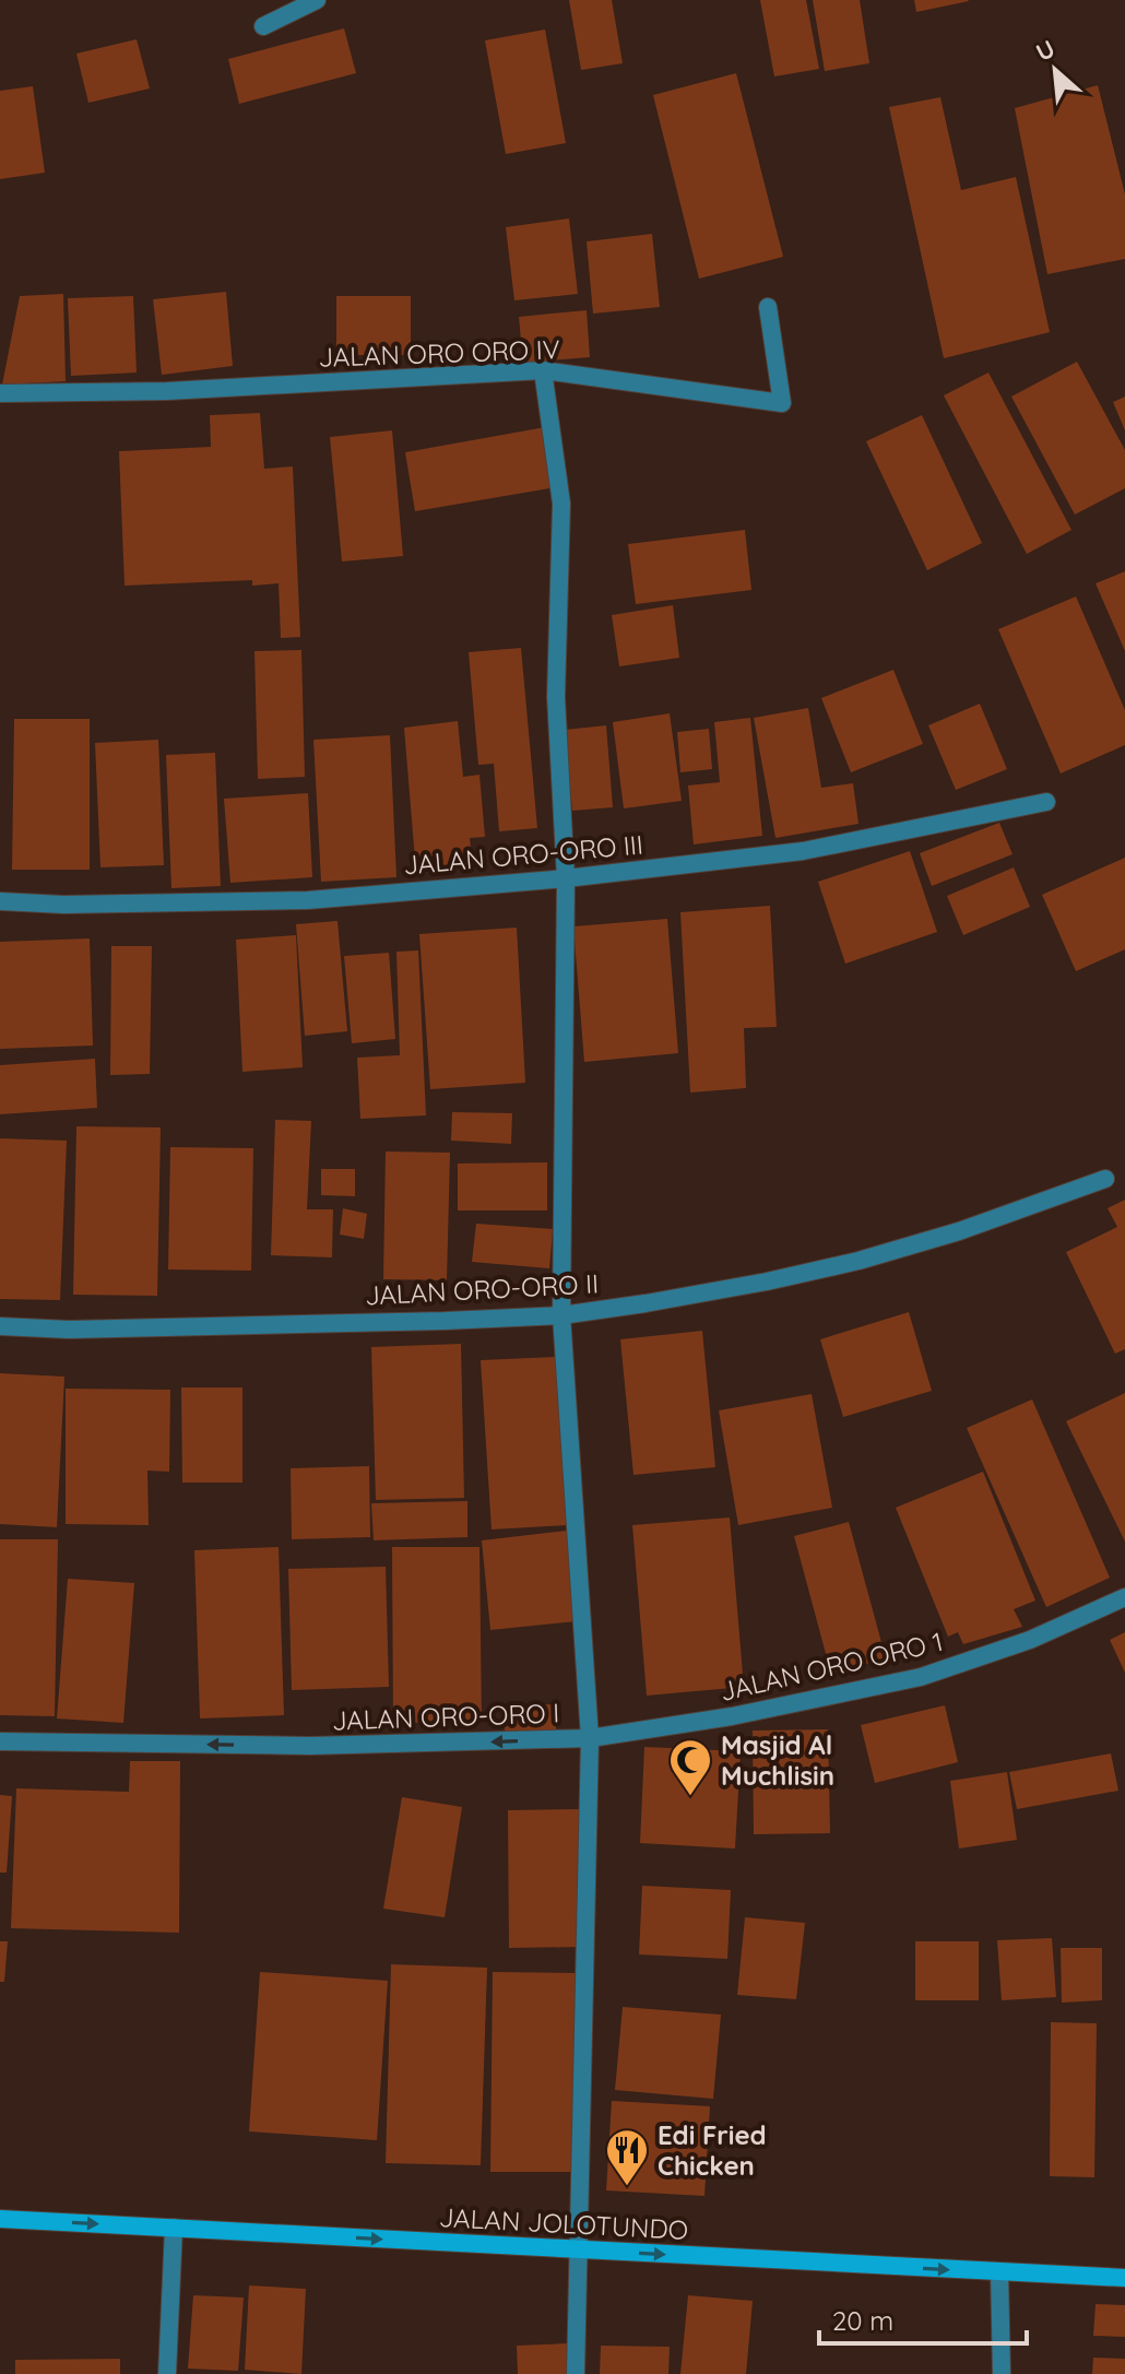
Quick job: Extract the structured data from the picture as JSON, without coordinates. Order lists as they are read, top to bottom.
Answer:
{
  "streets": {
    "main road": ["JALAN JOLOTUNDO"],
    "street": [
      "JALAN ORO ORO IV",
      "JALAN ORO-ORO III",
      "JALAN ORO-ORO II",
      "JALAN ORO ORO 1",
      "JALAN ORO-ORO I"
    ]
  },
  "crossings": [
    ["JALAN ORO ORO 1", "JALAN ORO-ORO I"],
    ["JALAN ORO-ORO I", "JALAN JOLOTUNDO"]
  ],
  "one_way": ["JALAN ORO-ORO I", "JALAN JOLOTUNDO"],
  "places": {
    "mosque": ["Masjid Al Muchlisin"],
    "restaurant": ["Edi Fried Chicken"]
  },
  "scale_bar": "20 m",
  "north": "top left"
}
